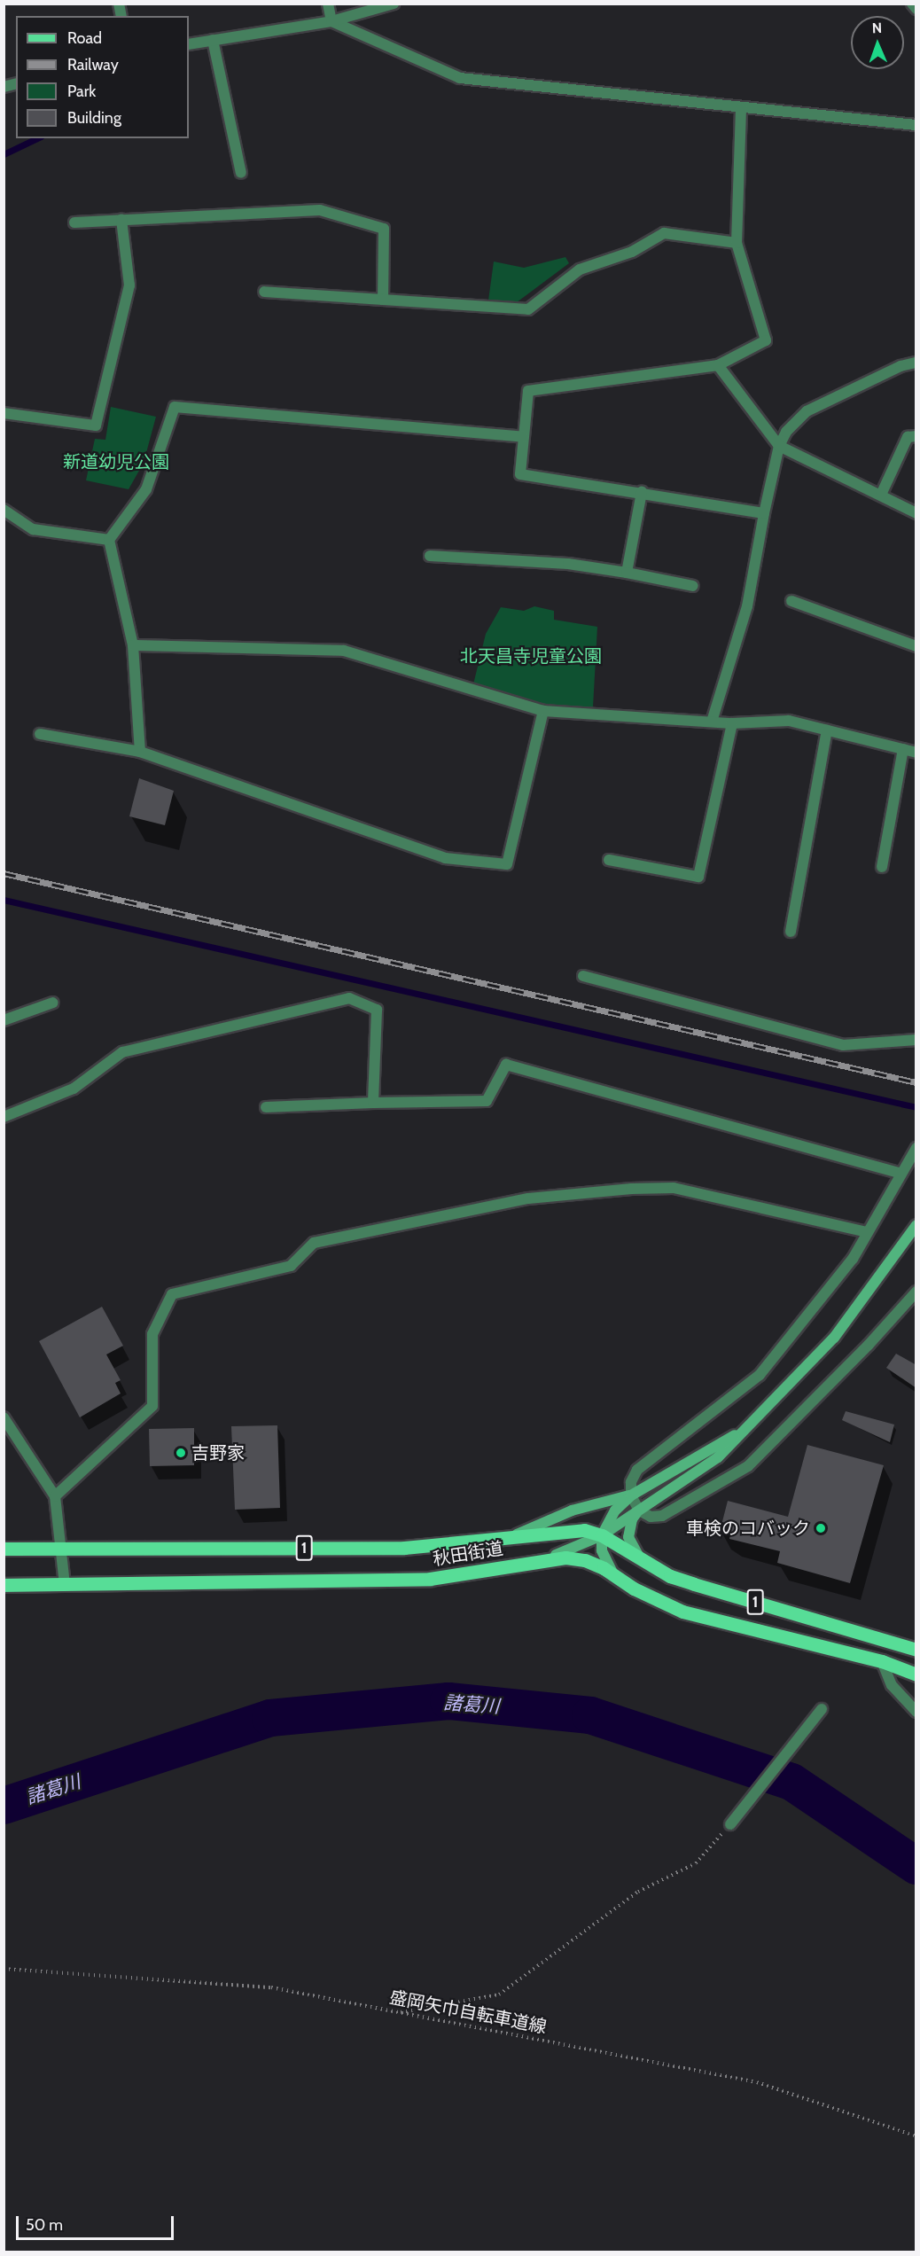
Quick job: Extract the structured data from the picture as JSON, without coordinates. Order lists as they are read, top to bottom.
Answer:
{
  "streets": {
    "main road": ["1", "秋田街道"],
    "path": ["盛岡矢巾自転車道線"]
  },
  "water": ["諸葛川"],
  "parks": ["新道幼児公園", "北天昌寺児童公園"],
  "places": ["吉野家", "車検のコバック"],
  "legend": [
    "Road",
    "Railway",
    "Park",
    "Building"
  ],
  "scale_bar": "50 m",
  "north": "top"
}
